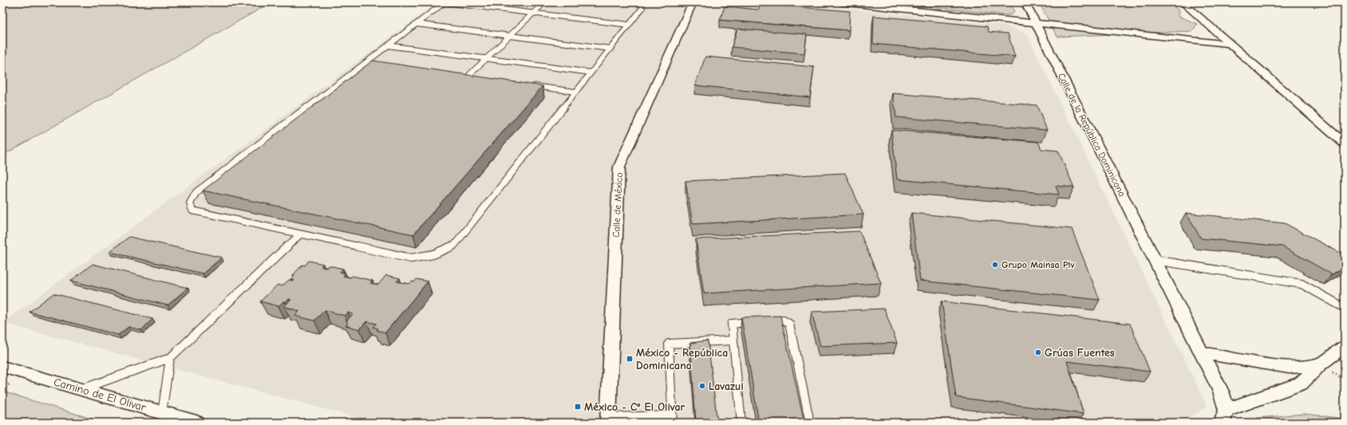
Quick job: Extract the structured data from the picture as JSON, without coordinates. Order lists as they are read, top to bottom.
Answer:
{
  "streets": {
    "street": ["Calle de la República Dominicana", "Calle de México", "Camino de El Olivar"]
  },
  "places": {
    "other": ["Grupo Mainsa Plv", "Grúas Fuentes", "Lavazul"],
    "transit": ["México - República Dominicana", "México - Cº El Olivar"]
  }
}
